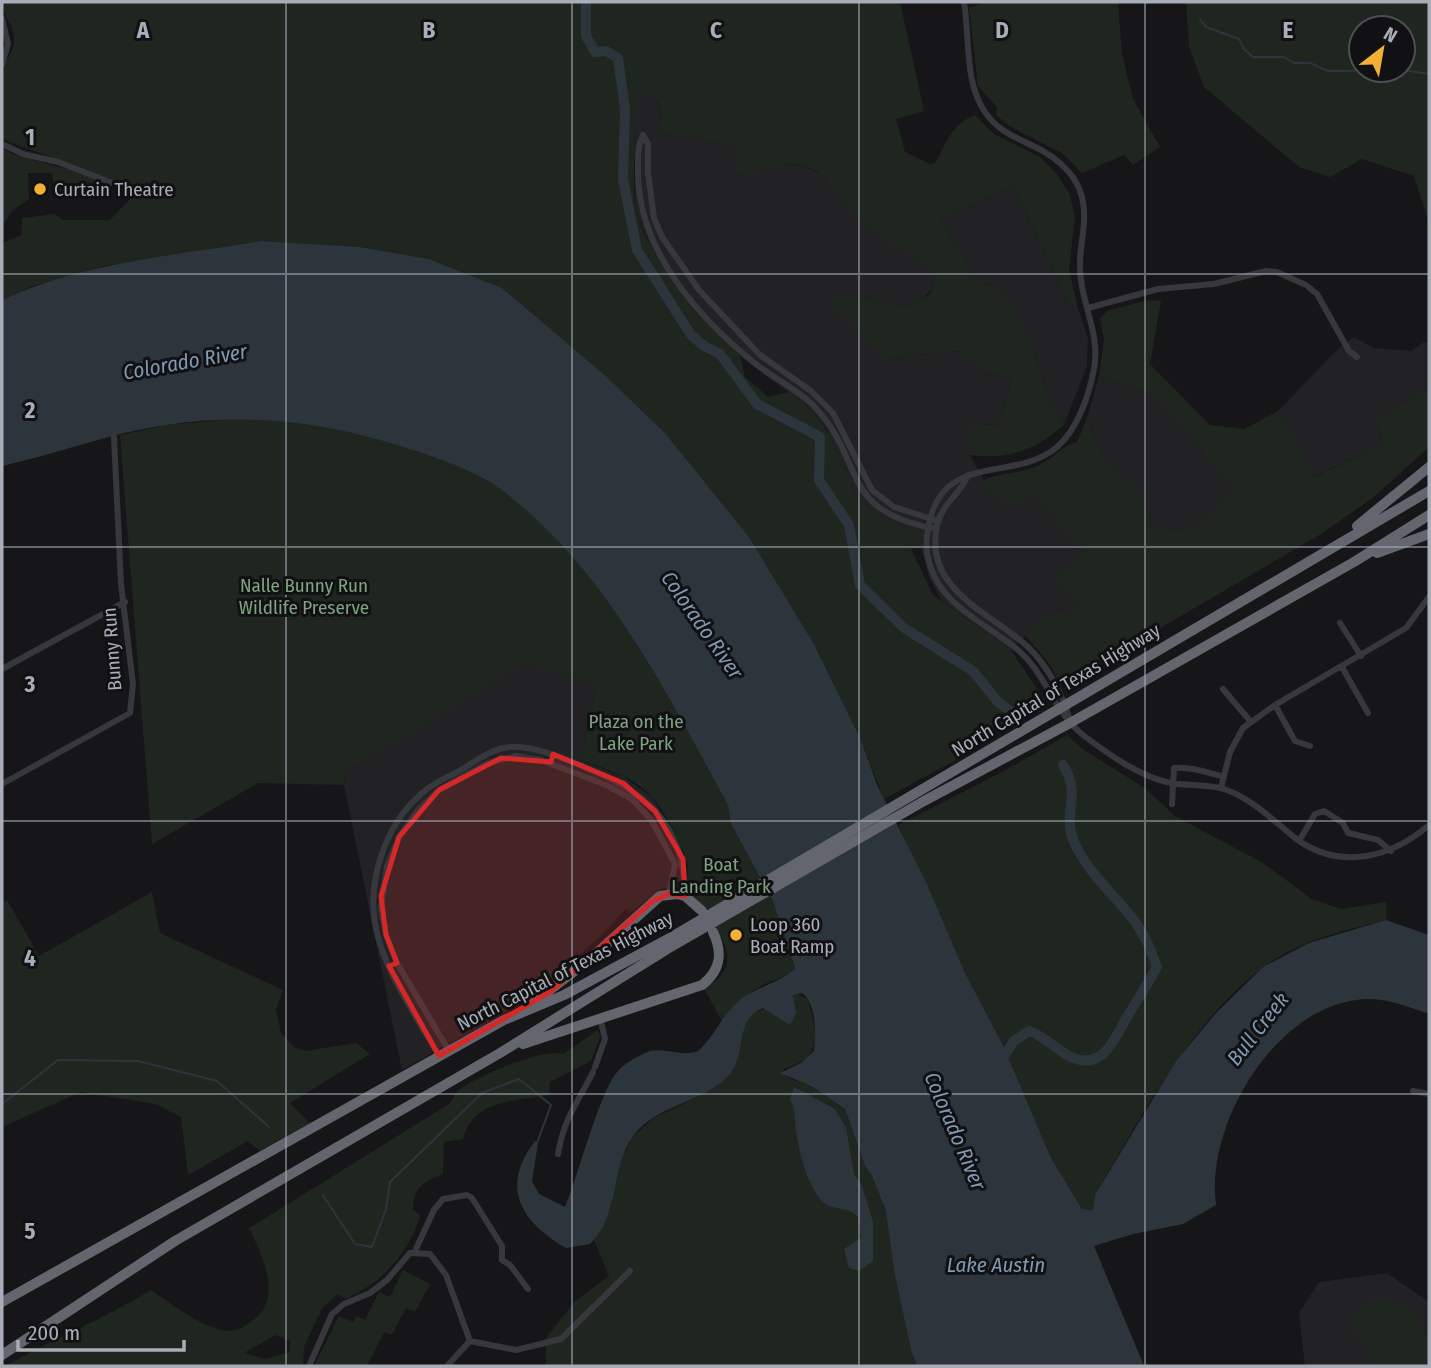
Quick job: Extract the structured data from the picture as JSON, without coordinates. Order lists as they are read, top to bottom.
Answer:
{
  "streets": {
    "highway": ["North Capital of Texas Highway"],
    "street": ["Bunny Run"]
  },
  "water": ["Colorado River", "Bull Creek", "Lake Austin"],
  "parks": ["Nalle Bunny Run Wildlife Preserve", "Plaza on the Lake Park", "Boat Landing Park"],
  "places": ["Curtain Theatre", "Loop 360 Boat Ramp"],
  "scale_bar": "200 m",
  "north": "top right",
  "grid": {
    "columns": [
      "A",
      "B",
      "C",
      "D",
      "E"
    ],
    "rows": [
      "1",
      "2",
      "3",
      "4",
      "5"
    ]
  }
}
